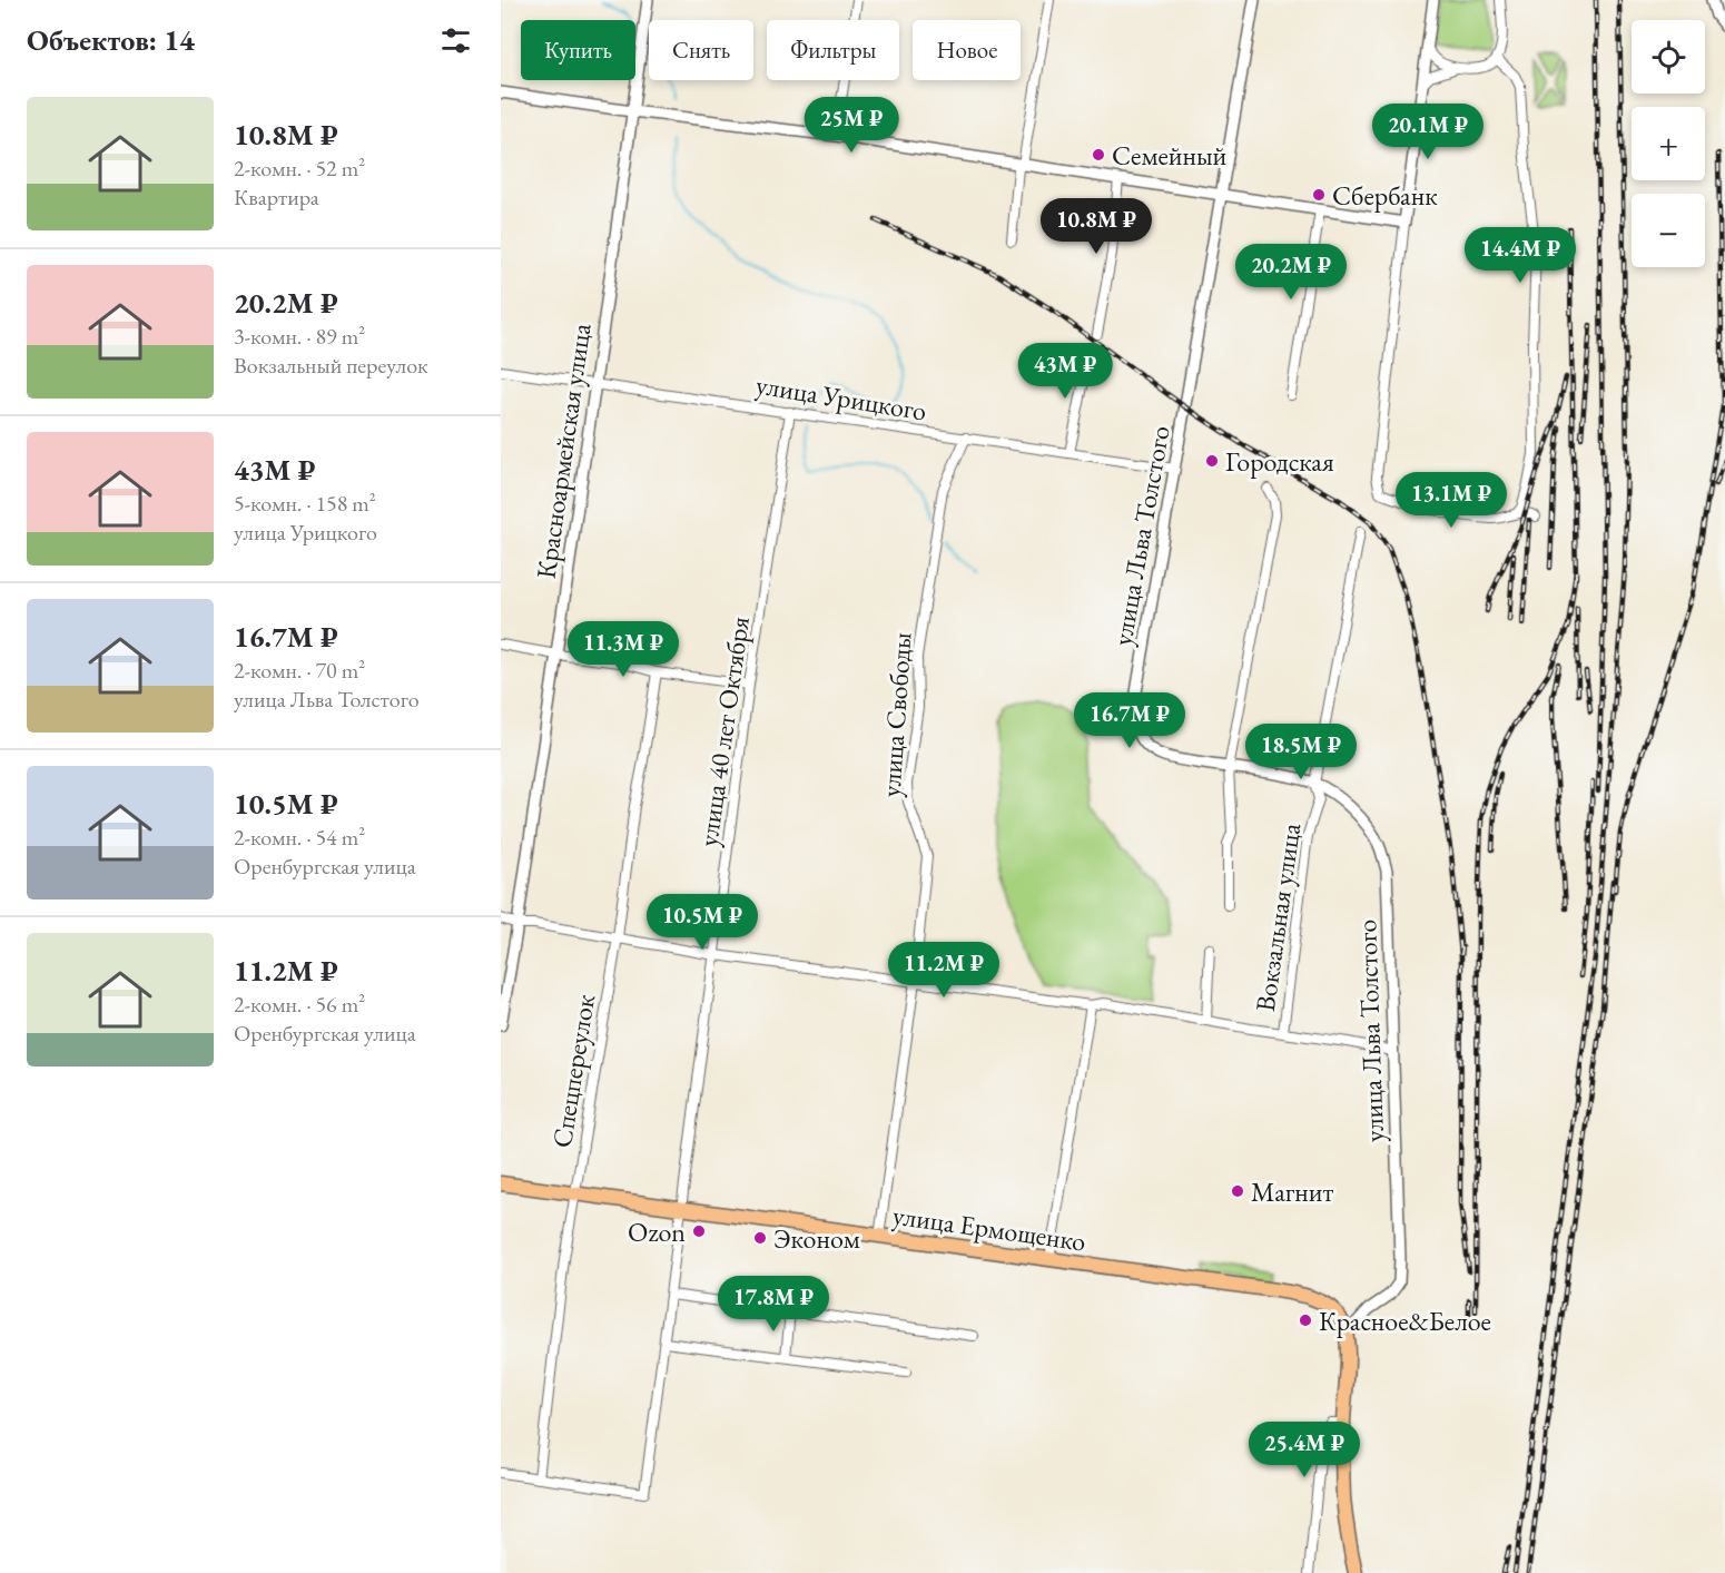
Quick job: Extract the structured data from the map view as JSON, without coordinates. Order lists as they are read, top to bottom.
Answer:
{
  "streets": {
    "highway": ["улица Ермощенко"],
    "street": [
      "улица Урицкого",
      "Красноармейская улица",
      "улица Льва Толстого",
      "улица Свободы",
      "улица 40 лет Октября",
      "Вокзальная улица",
      "Спецпереулок"
    ]
  },
  "crossings": [
    ["улица Урицкого", "Красноармейская улица"],
    ["улица Урицкого", "улица Льва Толстого"],
    ["улица Урицкого", "улица Свободы"],
    ["улица Урицкого", "улица 40 лет Октября"],
    ["улица Льва Толстого", "Вокзальная улица"],
    ["улица Льва Толстого", "улица Ермощенко"],
    ["улица Свободы", "улица Ермощенко"],
    ["улица 40 лет Октября", "Спецпереулок"],
    ["улица 40 лет Октября", "улица Ермощенко"],
    ["Спецпереулок", "улица Ермощенко"]
  ],
  "places": [
    "Семейный",
    "Сбербанк",
    "Городская",
    "Магнит",
    "Ozon",
    "Эконом",
    "Красное&Белое"
  ],
  "page": {
    "heading": "Объектов: 14",
    "map_buttons": ["+", "−"],
    "chip": [
      "Купить",
      "Снять",
      "Фильтры",
      "Новое"
    ],
    "list": [
      {
        "name": "10.8M ₽",
        "note": "2-комн. · 52 m² · Квартира"
      },
      {
        "name": "20.2M ₽",
        "note": "3-комн. · 89 m² · Вокзальный переулок"
      },
      {
        "name": "43M ₽",
        "note": "5-комн. · 158 m² · улица Урицкого"
      },
      {
        "name": "16.7M ₽",
        "note": "2-комн. · 70 m² · улица Льва Толстого"
      },
      {
        "name": "10.5M ₽",
        "note": "2-комн. · 54 m² · Оренбургская улица"
      },
      {
        "name": "11.2M ₽",
        "note": "2-комн. · 56 m² · Оренбургская улица"
      }
    ],
    "price": [
      "25M ₽",
      "20.1M ₽",
      "10.8M ₽",
      "14.4M ₽",
      "20.2M ₽",
      "43M ₽",
      "13.1M ₽",
      "11.3M ₽",
      "16.7M ₽",
      "18.5M ₽",
      "10.5M ₽",
      "11.2M ₽",
      "17.8M ₽",
      "25.4M ₽"
    ]
  }
}
